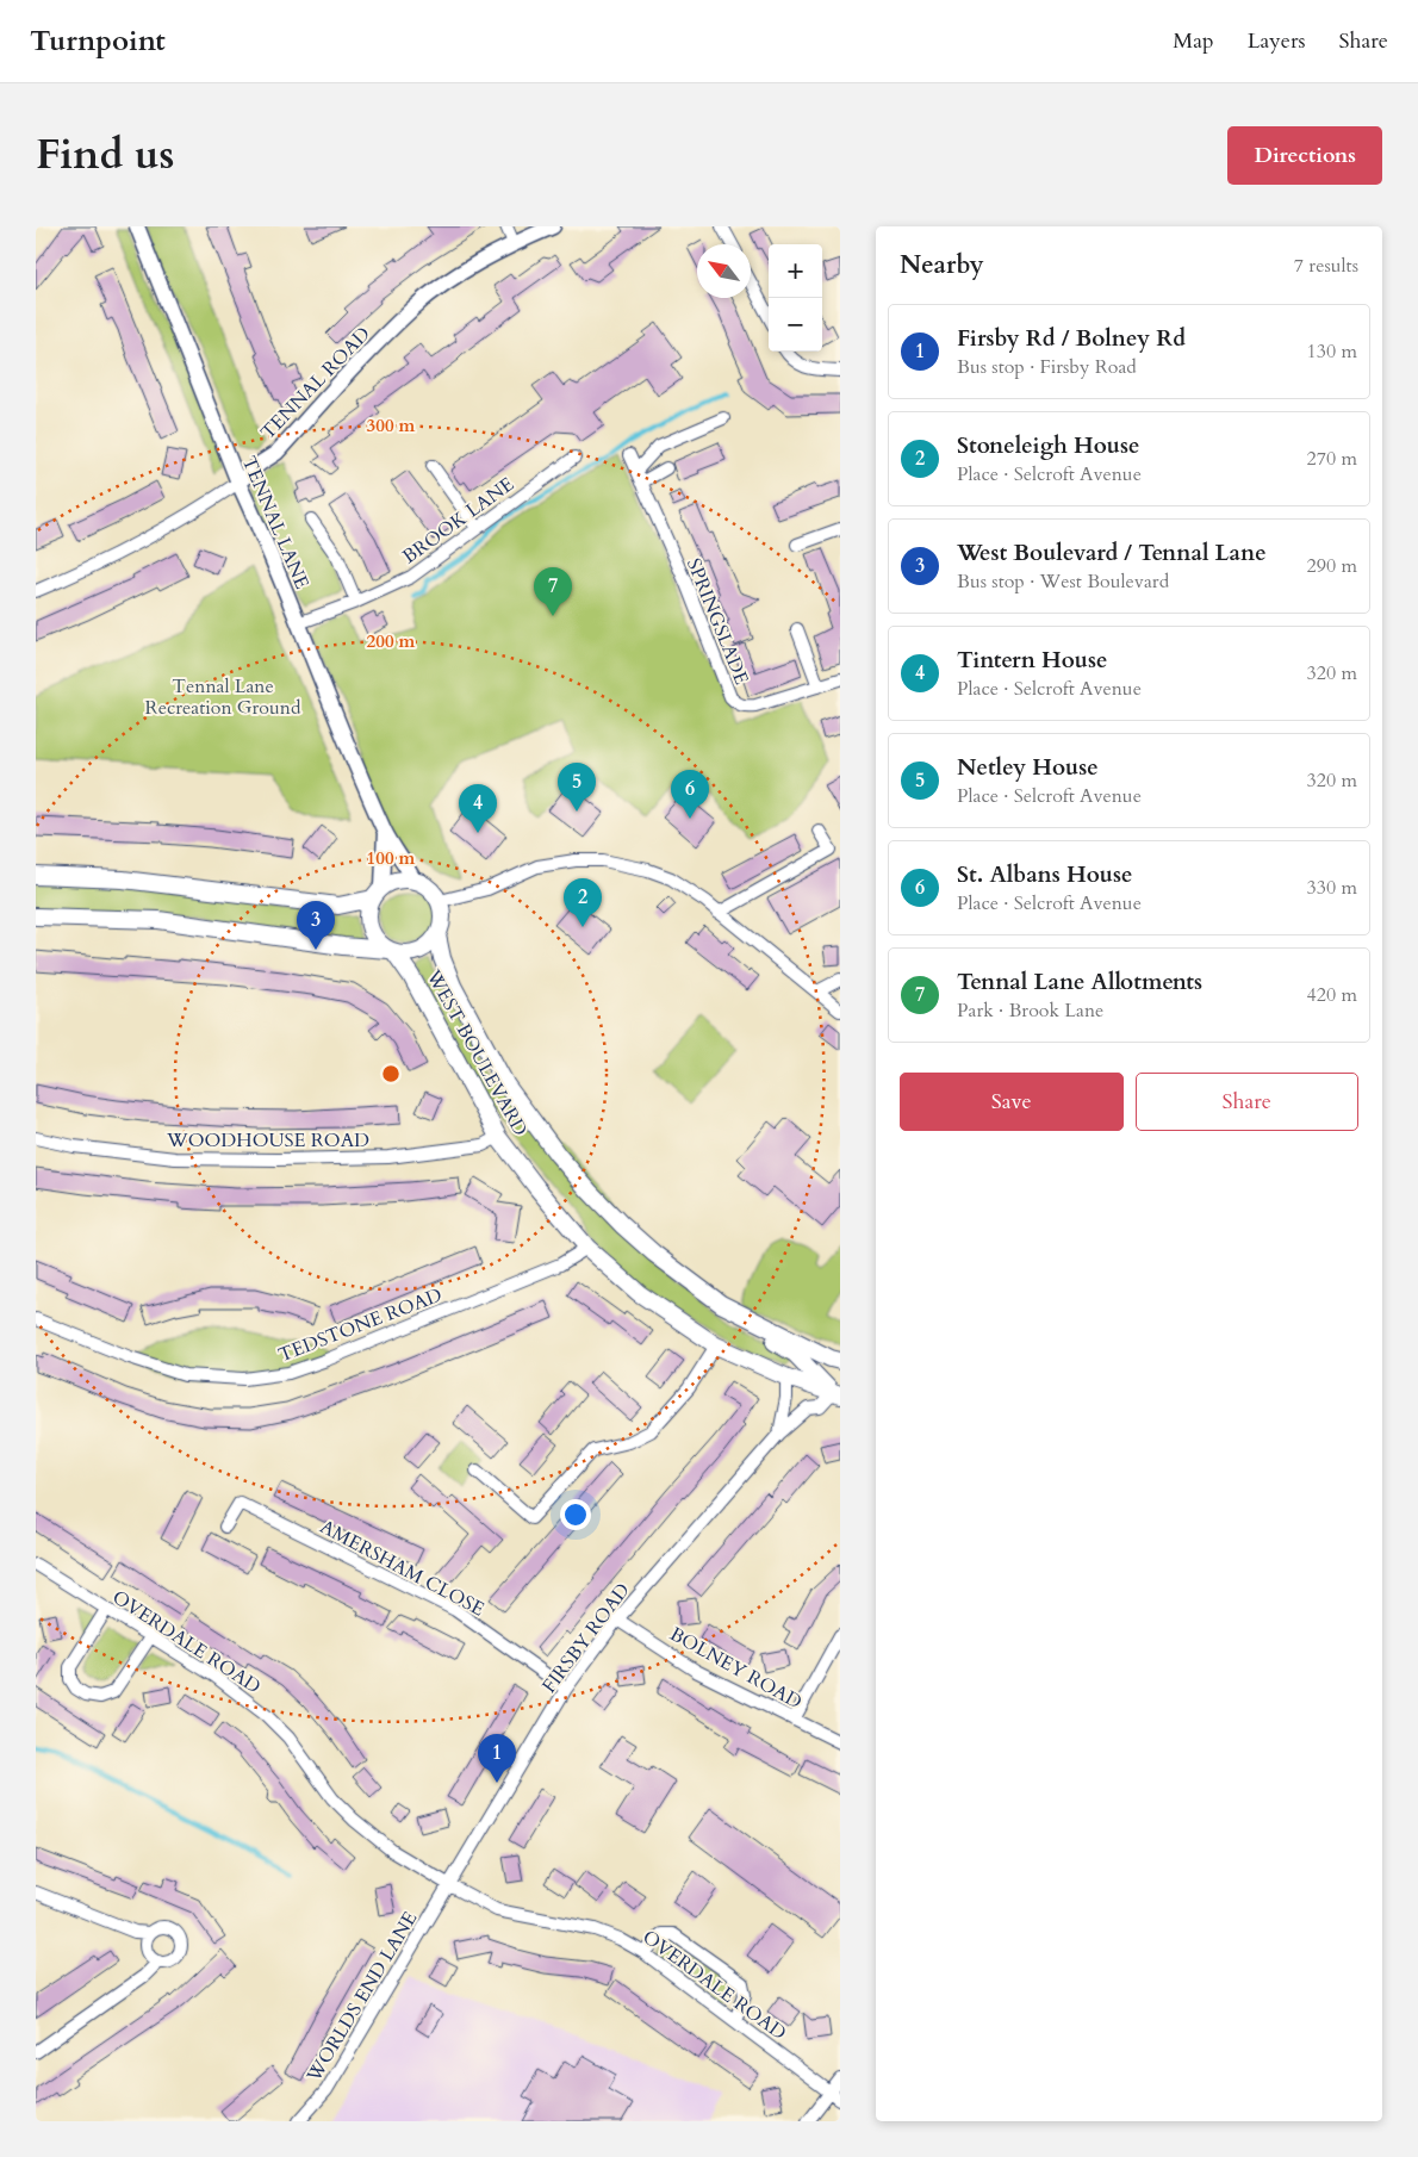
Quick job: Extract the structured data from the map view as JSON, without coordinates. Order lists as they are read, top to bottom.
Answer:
{
  "streets": {
    "main road": ["WEST BOULEVARD"],
    "street": [
      "TENNAL ROAD",
      "BROOK LANE",
      "TENNAL LANE",
      "SPRINGSLADE",
      "WOODHOUSE ROAD",
      "TEDSTONE ROAD",
      "AMERSHAM CLOSE",
      "FIRSBY ROAD",
      "OVERDALE ROAD",
      "BOLNEY ROAD",
      "WORLDS END LANE"
    ]
  },
  "crossings": [
    ["TENNAL ROAD", "TENNAL LANE"],
    ["BROOK LANE", "TENNAL LANE"],
    ["TENNAL LANE", "WEST BOULEVARD"],
    ["WEST BOULEVARD", "WOODHOUSE ROAD"],
    ["WEST BOULEVARD", "TEDSTONE ROAD"],
    ["WEST BOULEVARD", "FIRSBY ROAD"],
    ["AMERSHAM CLOSE", "FIRSBY ROAD"],
    ["FIRSBY ROAD", "OVERDALE ROAD"],
    ["FIRSBY ROAD", "BOLNEY ROAD"],
    ["FIRSBY ROAD", "WORLDS END LANE"],
    ["OVERDALE ROAD", "WORLDS END LANE"]
  ],
  "parks": ["Tennal Lane Recreation Ground"],
  "north": "top left",
  "page": {
    "header": "Turnpoint",
    "nav": ["Map", "Layers", "Share"],
    "title": "Find us",
    "buttons": [
      "Directions",
      ["Save", "Share"]
    ],
    "heading": ["Nearby", "7 results"],
    "map_buttons": ["+", "−"],
    "list": [
      {
        "mark": "1",
        "name": "Firsby Rd / Bolney Rd",
        "note": "Bus stop · Firsby Road",
        "value": "130 m"
      },
      {
        "mark": "2",
        "name": "Stoneleigh House",
        "note": "Place · Selcroft Avenue",
        "value": "270 m"
      },
      {
        "mark": "3",
        "name": "West Boulevard / Tennal Lane",
        "note": "Bus stop · West Boulevard",
        "value": "290 m"
      },
      {
        "mark": "4",
        "name": "Tintern House",
        "note": "Place · Selcroft Avenue",
        "value": "320 m"
      },
      {
        "mark": "5",
        "name": "Netley House",
        "note": "Place · Selcroft Avenue",
        "value": "320 m"
      },
      {
        "mark": "6",
        "name": "St. Albans House",
        "note": "Place · Selcroft Avenue",
        "value": "330 m"
      },
      {
        "mark": "7",
        "name": "Tennal Lane Allotments",
        "note": "Park · Brook Lane",
        "value": "420 m"
      }
    ],
    "pins": [
      "7",
      "5",
      "6",
      "4",
      "2",
      "3",
      "1"
    ]
  },
  "rings": ["300 m", "200 m", "100 m"]
}
